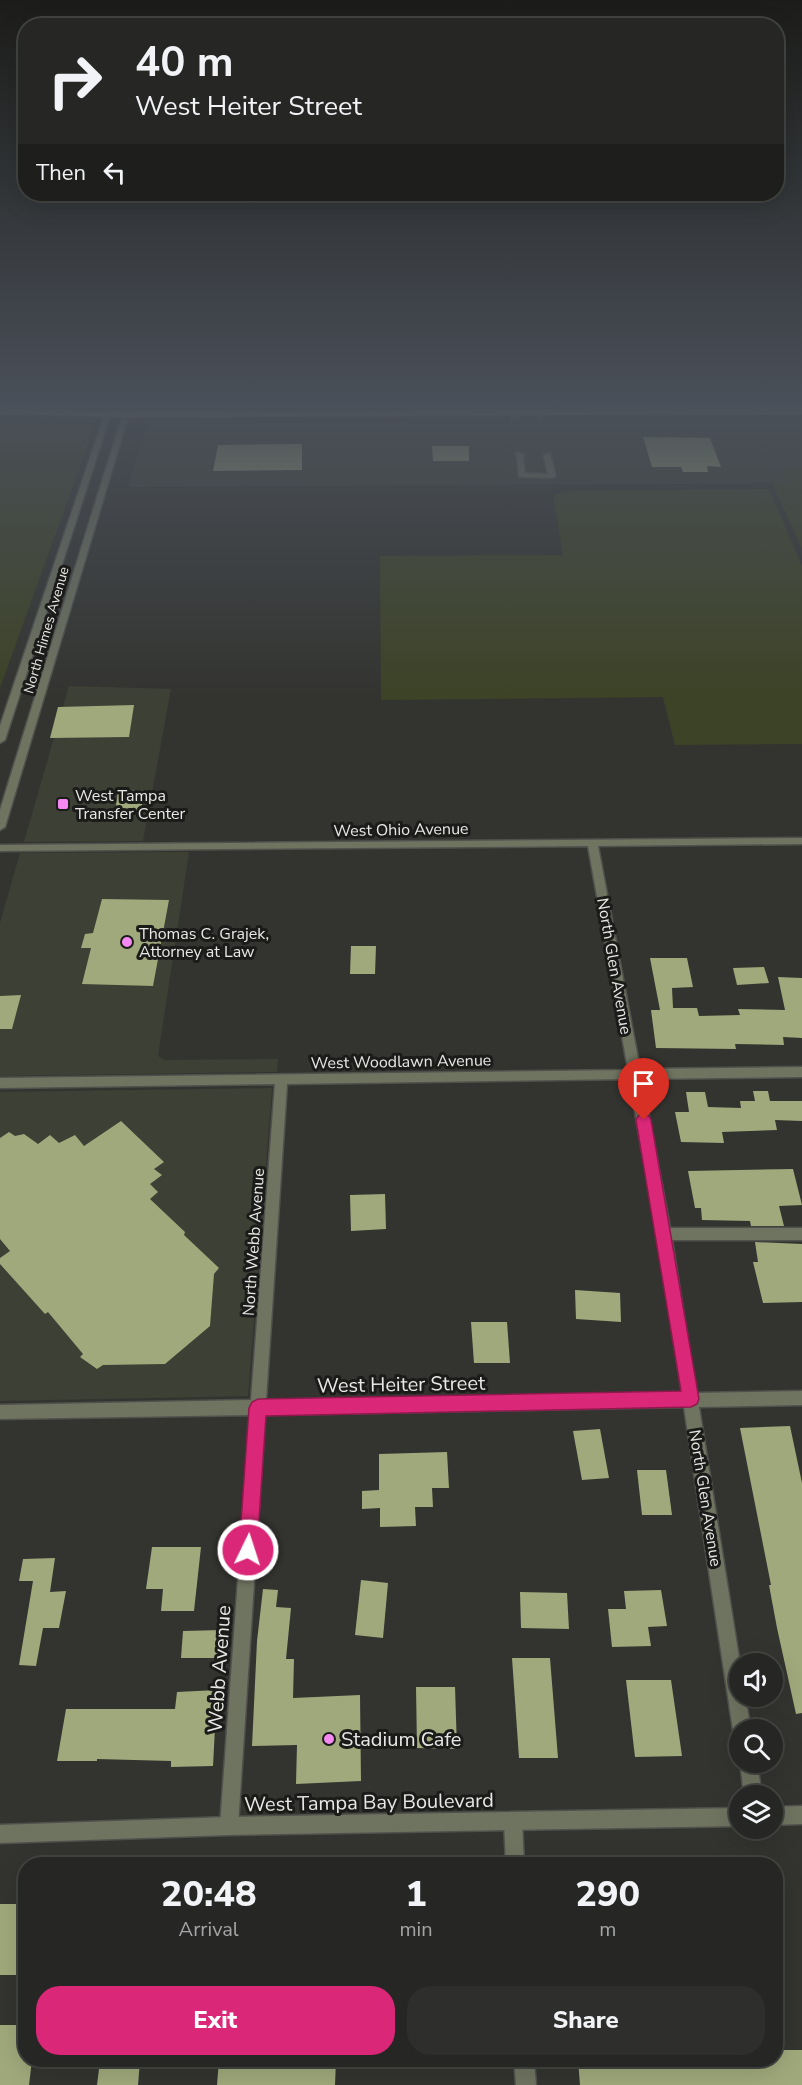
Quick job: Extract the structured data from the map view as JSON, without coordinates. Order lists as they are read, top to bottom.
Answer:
{
  "streets": {
    "street": [
      "North Himes Avenue",
      "West Ohio Avenue",
      "North Glen Avenue",
      "West Woodlawn Avenue",
      "North Webb Avenue",
      "West Heiter Street",
      "Webb Avenue",
      "West Tampa Bay Boulevard"
    ]
  },
  "crossings": [
    ["West Ohio Avenue", "North Glen Avenue"],
    ["North Glen Avenue", "West Woodlawn Avenue"],
    ["North Glen Avenue", "West Heiter Street"],
    ["West Woodlawn Avenue", "North Webb Avenue"],
    ["North Webb Avenue", "West Heiter Street"],
    ["North Webb Avenue", "Webb Avenue"],
    ["West Heiter Street", "Webb Avenue"],
    ["Webb Avenue", "West Tampa Bay Boulevard"]
  ],
  "places": {
    "transit": ["West Tampa Transfer Center"],
    "other": ["Thomas C. Grajek, Attorney at Law", "Stadium Cafe"]
  },
  "page": {
    "turn": ["40 m", "West Heiter Street"],
    "then": "Then",
    "eta": [
      "20:48",
      "Arrival",
      "1",
      "min",
      "290",
      "m"
    ],
    "buttons": ["Exit", "Share"]
  }
}
